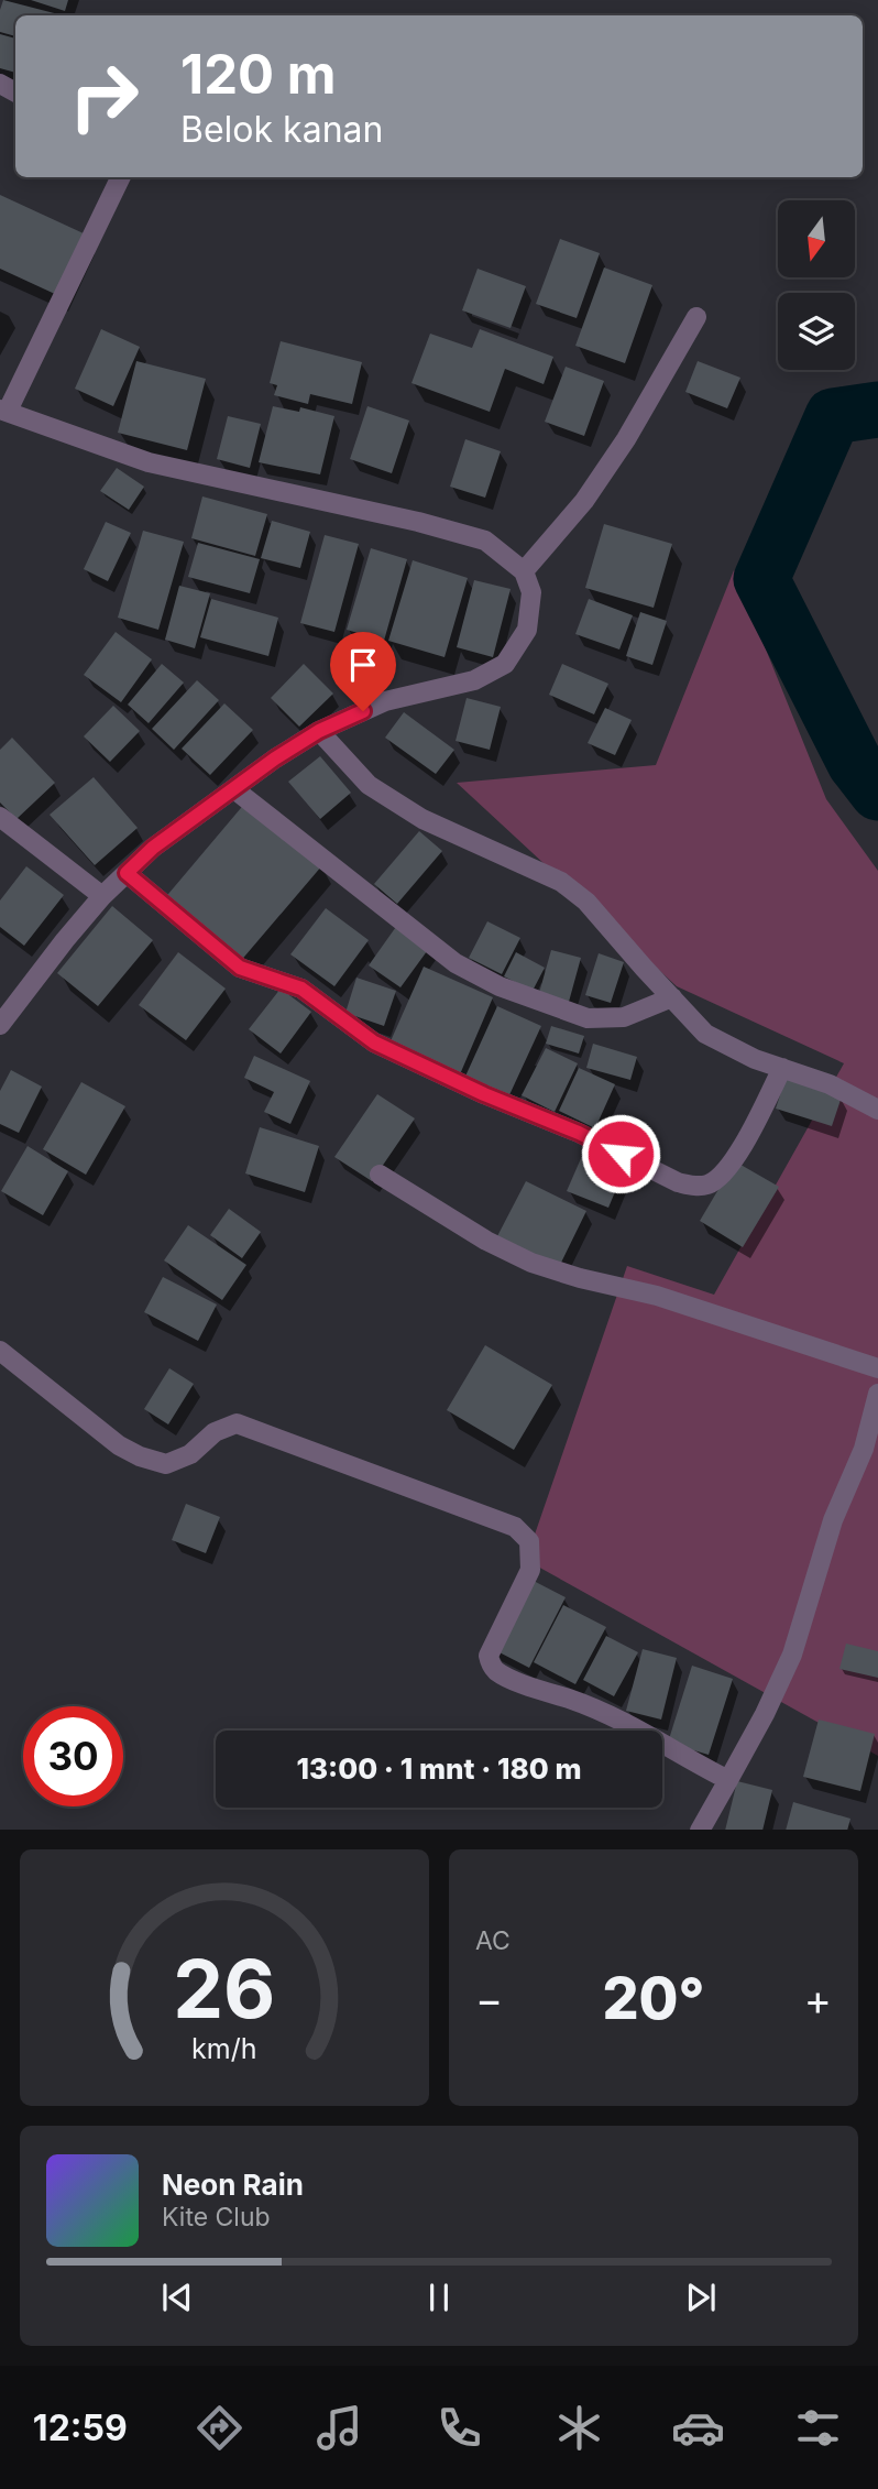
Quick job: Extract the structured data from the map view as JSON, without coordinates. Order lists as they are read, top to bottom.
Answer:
{
  "north": "bottom",
  "page": {
    "turn": ["120 m", "Belok kanan"],
    "limit": "30",
    "trip": "13:00 · 1 mnt · 180 m",
    "tile": "AC",
    "heat": ["−", "20°", "+"],
    "song": ["Neon Rain", "Kite Club"],
    "tabs": "12:59",
    "gauge": ["26", "km/h"]
  }
}
